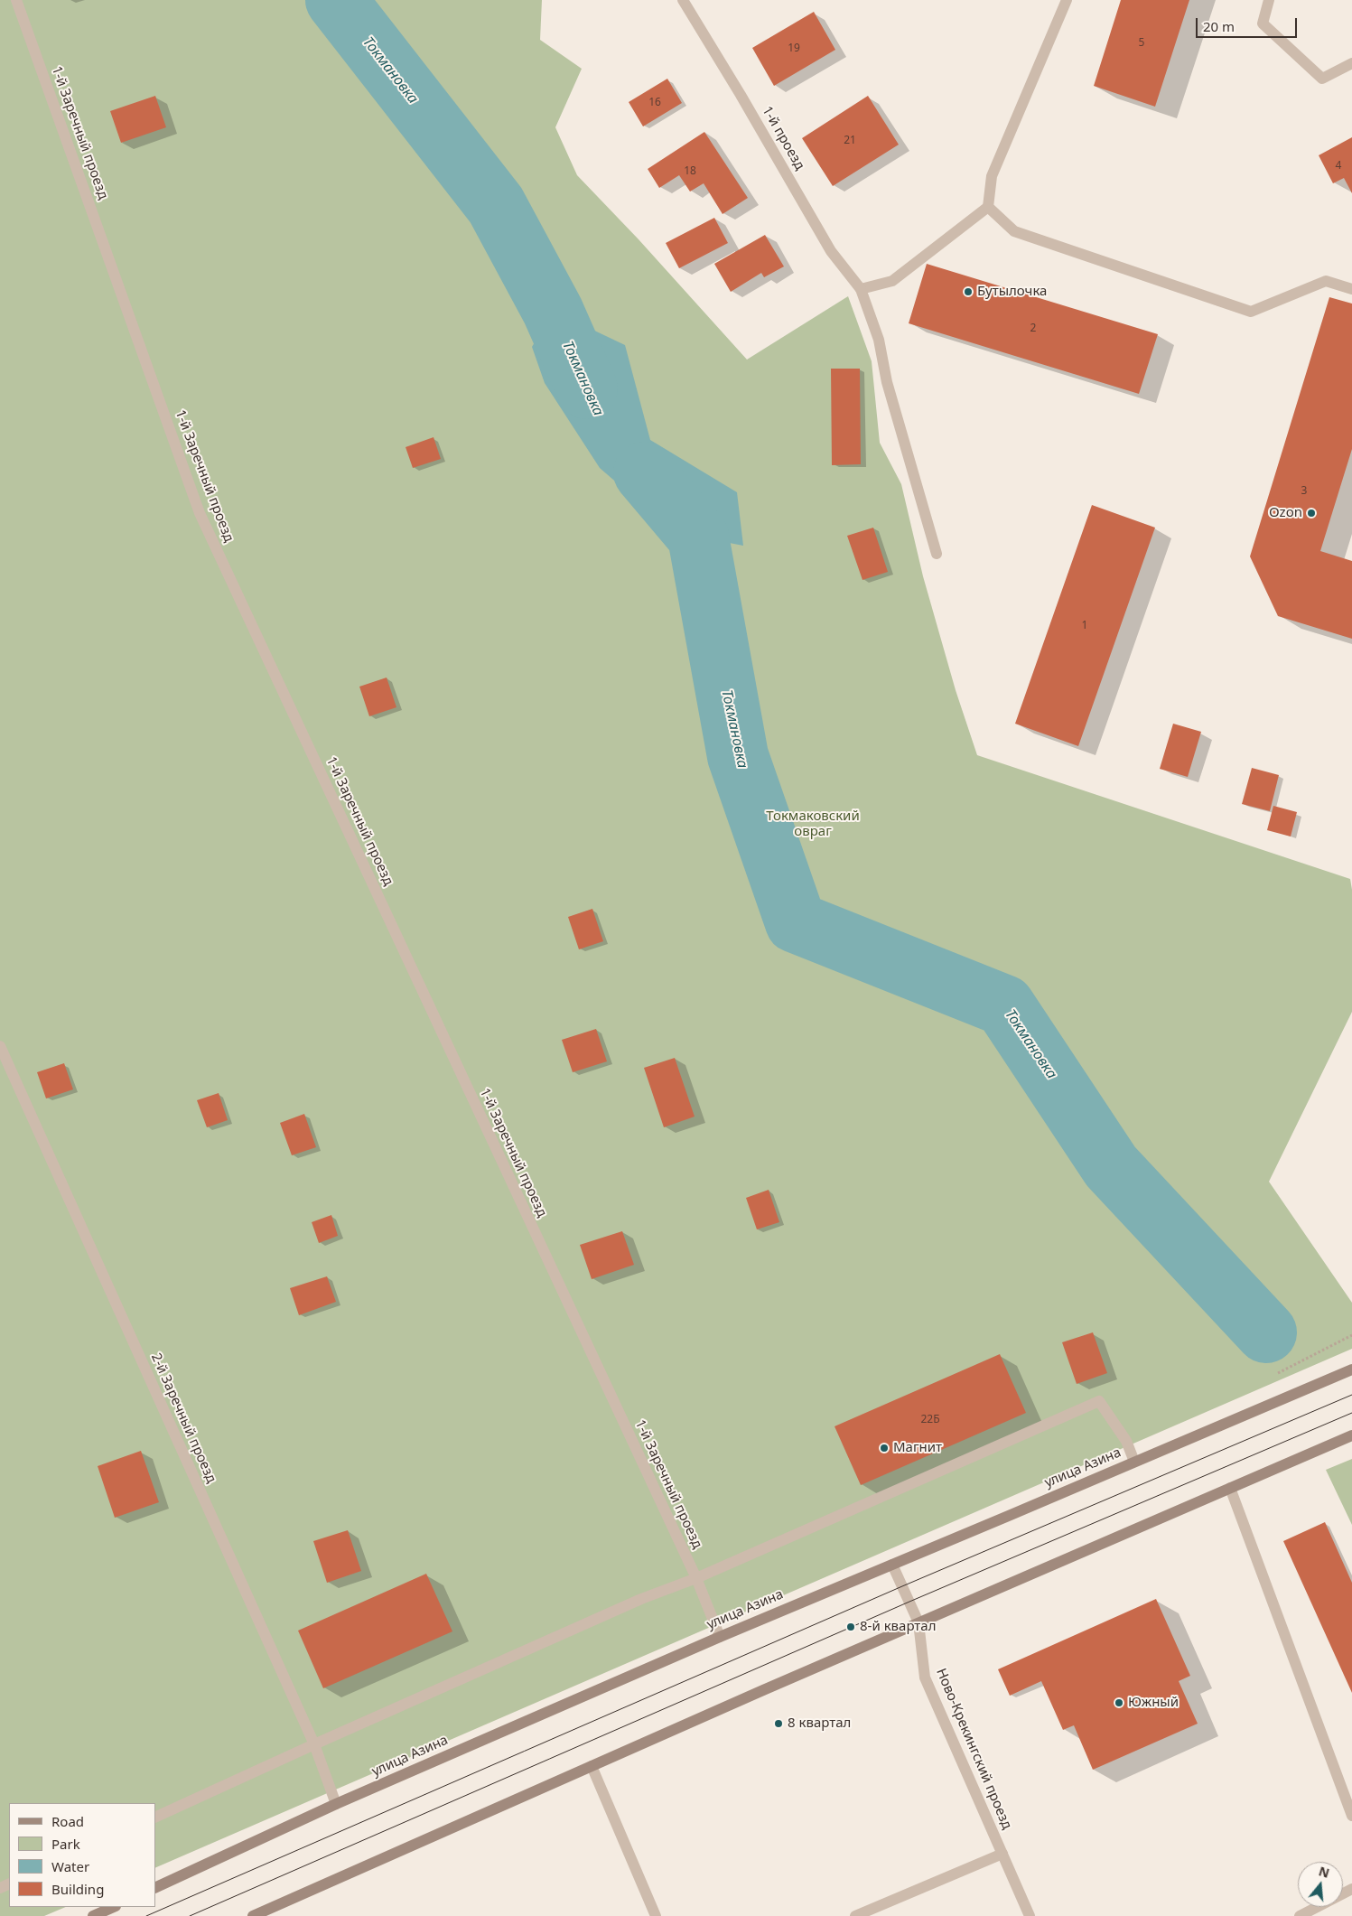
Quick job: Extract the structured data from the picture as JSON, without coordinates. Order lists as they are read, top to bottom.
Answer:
{
  "streets": {
    "main road": ["улица Азина"],
    "street": [
      "1-й Заречный проезд",
      "1-й проезд",
      "2-й Заречный проезд",
      "Ново-Крекингский проезд"
    ]
  },
  "crossings": [
    ["1-й Заречный проезд", "улица Азина"],
    ["2-й Заречный проезд", "улица Азина"],
    ["улица Азина", "Ново-Крекингский проезд"]
  ],
  "water": ["Токмановка"],
  "parks": ["Токмаковский овраг"],
  "places": [
    "Бутылочка",
    "Ozon",
    "Магнит",
    "8-й квартал",
    "Южный",
    "8 квартал"
  ],
  "house_numbers": [
    "5",
    "19",
    "16",
    "21",
    "4",
    "18",
    "2",
    "3",
    "1",
    "22Б"
  ],
  "legend": [
    "Road",
    "Park",
    "Water",
    "Building"
  ],
  "scale_bar": "20 m",
  "north": "top"
}
